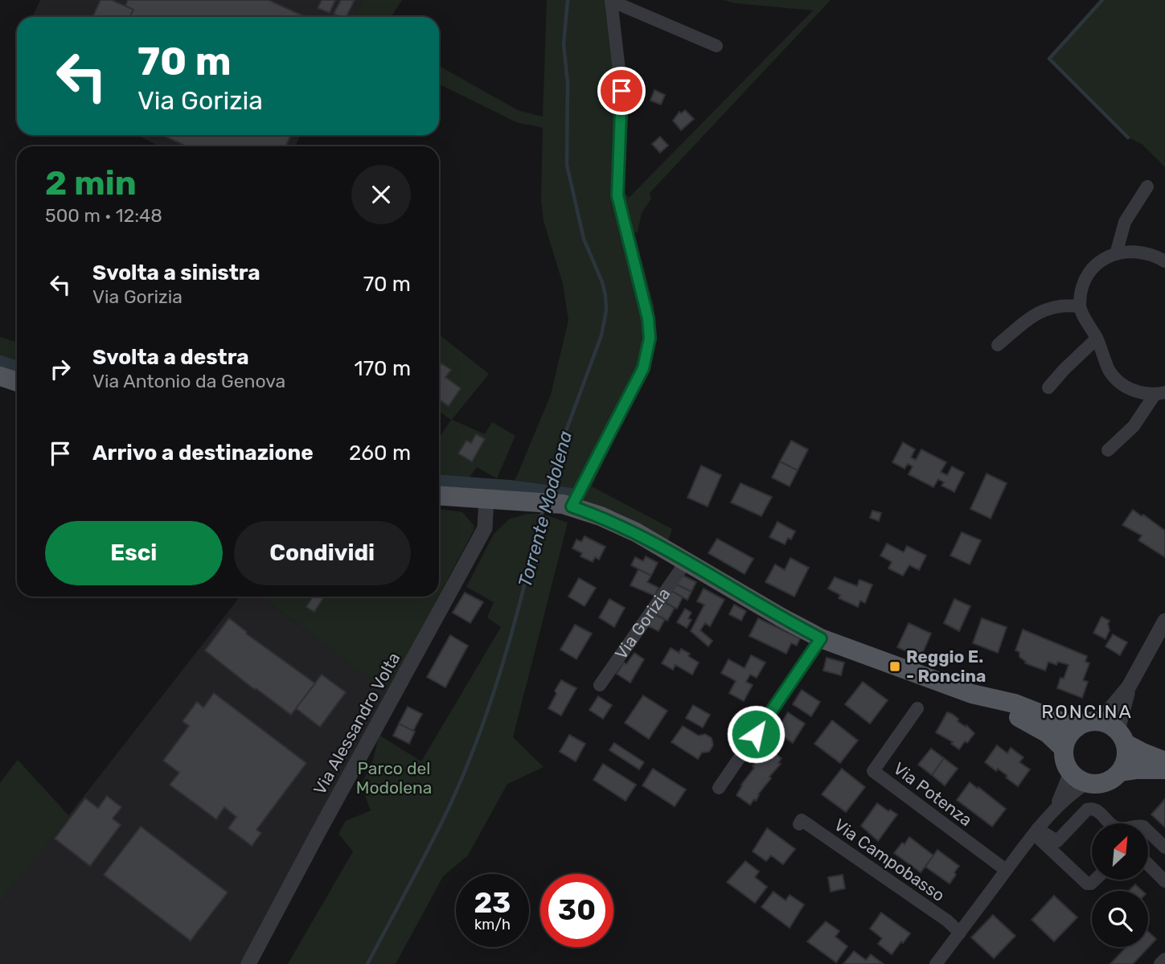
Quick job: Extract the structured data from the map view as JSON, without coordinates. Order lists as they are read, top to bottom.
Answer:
{
  "streets": {
    "street": [
      "Via Gorizia",
      "Via Alessandro Volta",
      "Via Potenza",
      "Via Campobasso"
    ]
  },
  "districts": ["RONCINA"],
  "water": ["Torrente Modolena"],
  "parks": ["Parco del Modolena"],
  "places": {
    "transit": ["Reggio E. - Roncina"]
  },
  "north": "top right",
  "page": {
    "turn": ["70 m", "Via Gorizia"],
    "heading": ["2 min", "500 m · 12:48"],
    "list": [
      {
        "name": "Svolta a sinistra",
        "note": "Via Gorizia",
        "value": "70 m"
      },
      {
        "name": "Svolta a destra",
        "note": "Via Antonio da Genova",
        "value": "170 m"
      },
      {
        "name": "Arrivo a destinazione",
        "value": "260 m"
      }
    ],
    "buttons": ["Esci", "Condividi"],
    "speed": "23 km/h",
    "limit": "30"
  }
}
